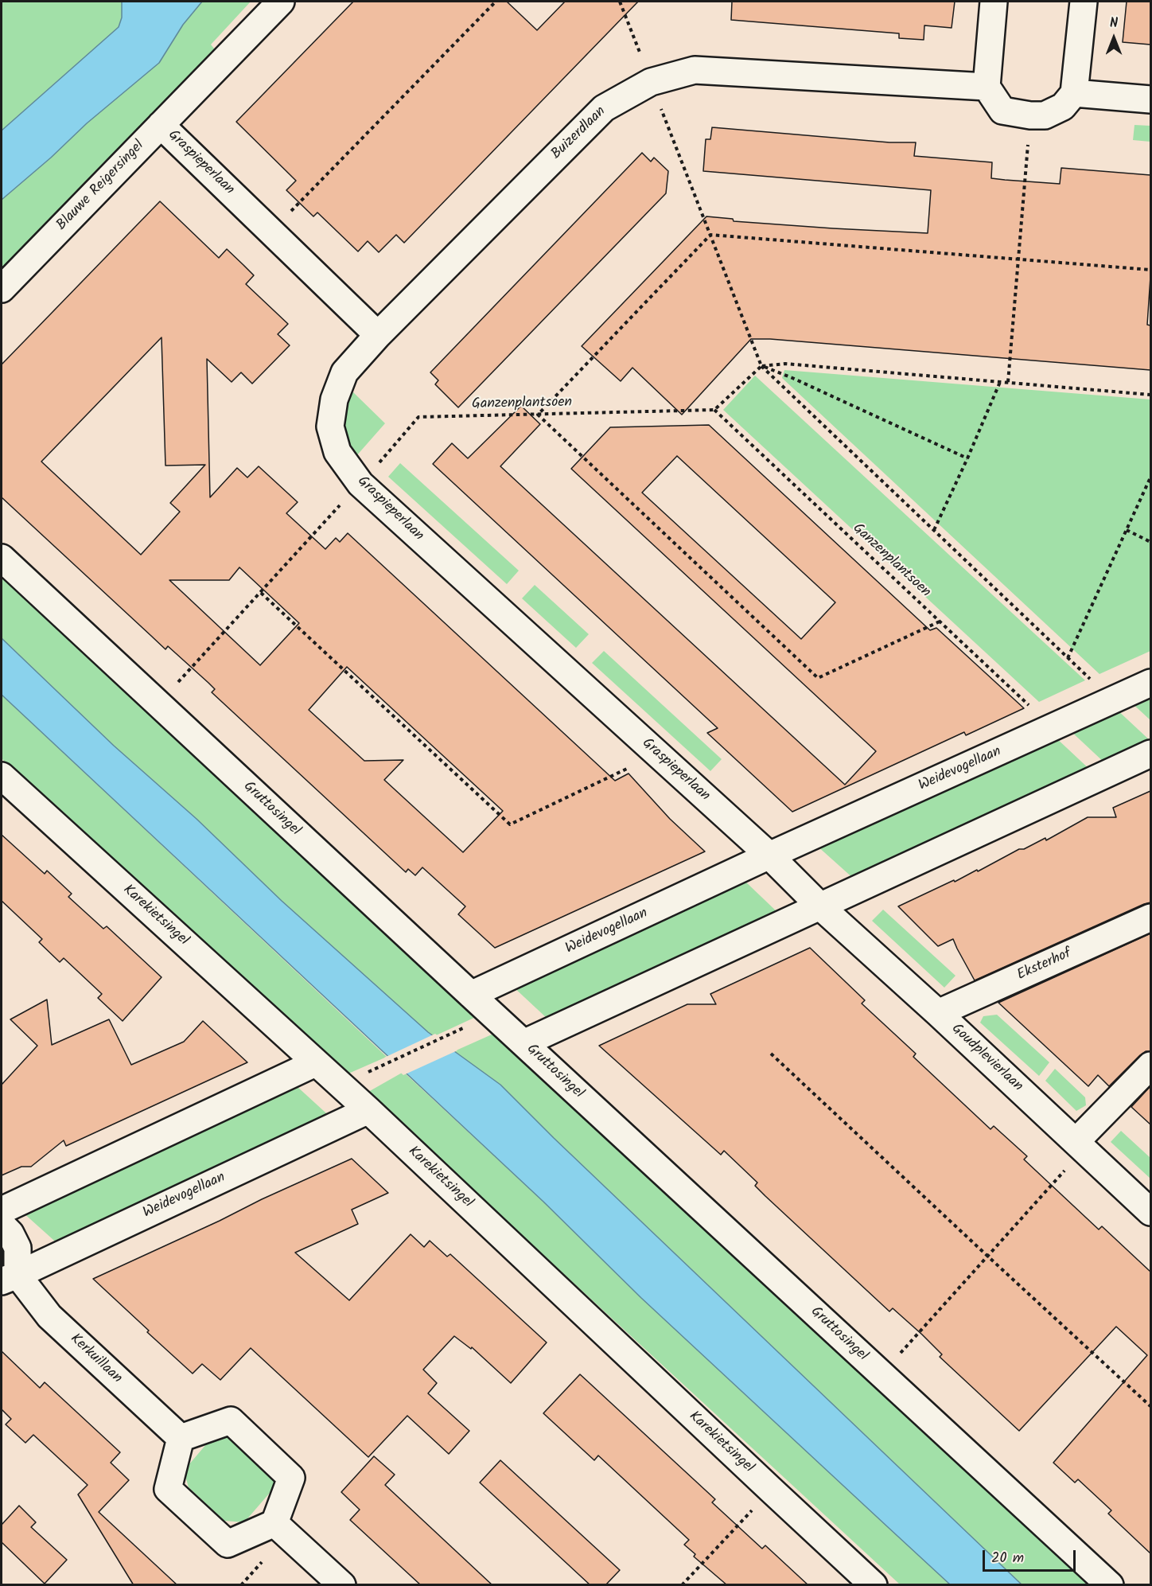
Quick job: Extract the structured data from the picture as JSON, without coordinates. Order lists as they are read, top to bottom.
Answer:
{
  "streets": {
    "street": [
      "Buizerdlaan",
      "Graspieperlaan",
      "Blauwe Reigersingel",
      "Weidevogellaan",
      "Gruttosingel",
      "Karekietsingel",
      "Eksterhof",
      "Goudplevierlaan",
      "Kerkuillaan"
    ],
    "path": ["Ganzenplantsoen"]
  },
  "crossings": [
    ["Buizerdlaan", "Graspieperlaan"],
    ["Graspieperlaan", "Blauwe Reigersingel"],
    ["Graspieperlaan", "Ganzenplantsoen"],
    ["Graspieperlaan", "Weidevogellaan"],
    ["Ganzenplantsoen", "Weidevogellaan"],
    ["Ganzenplantsoen", "Gruttosingel"],
    ["Weidevogellaan", "Gruttosingel"],
    ["Weidevogellaan", "Karekietsingel"],
    ["Weidevogellaan", "Kerkuillaan"],
    ["Eksterhof", "Goudplevierlaan"]
  ],
  "scale_bar": "20 m",
  "north": "top"
}
